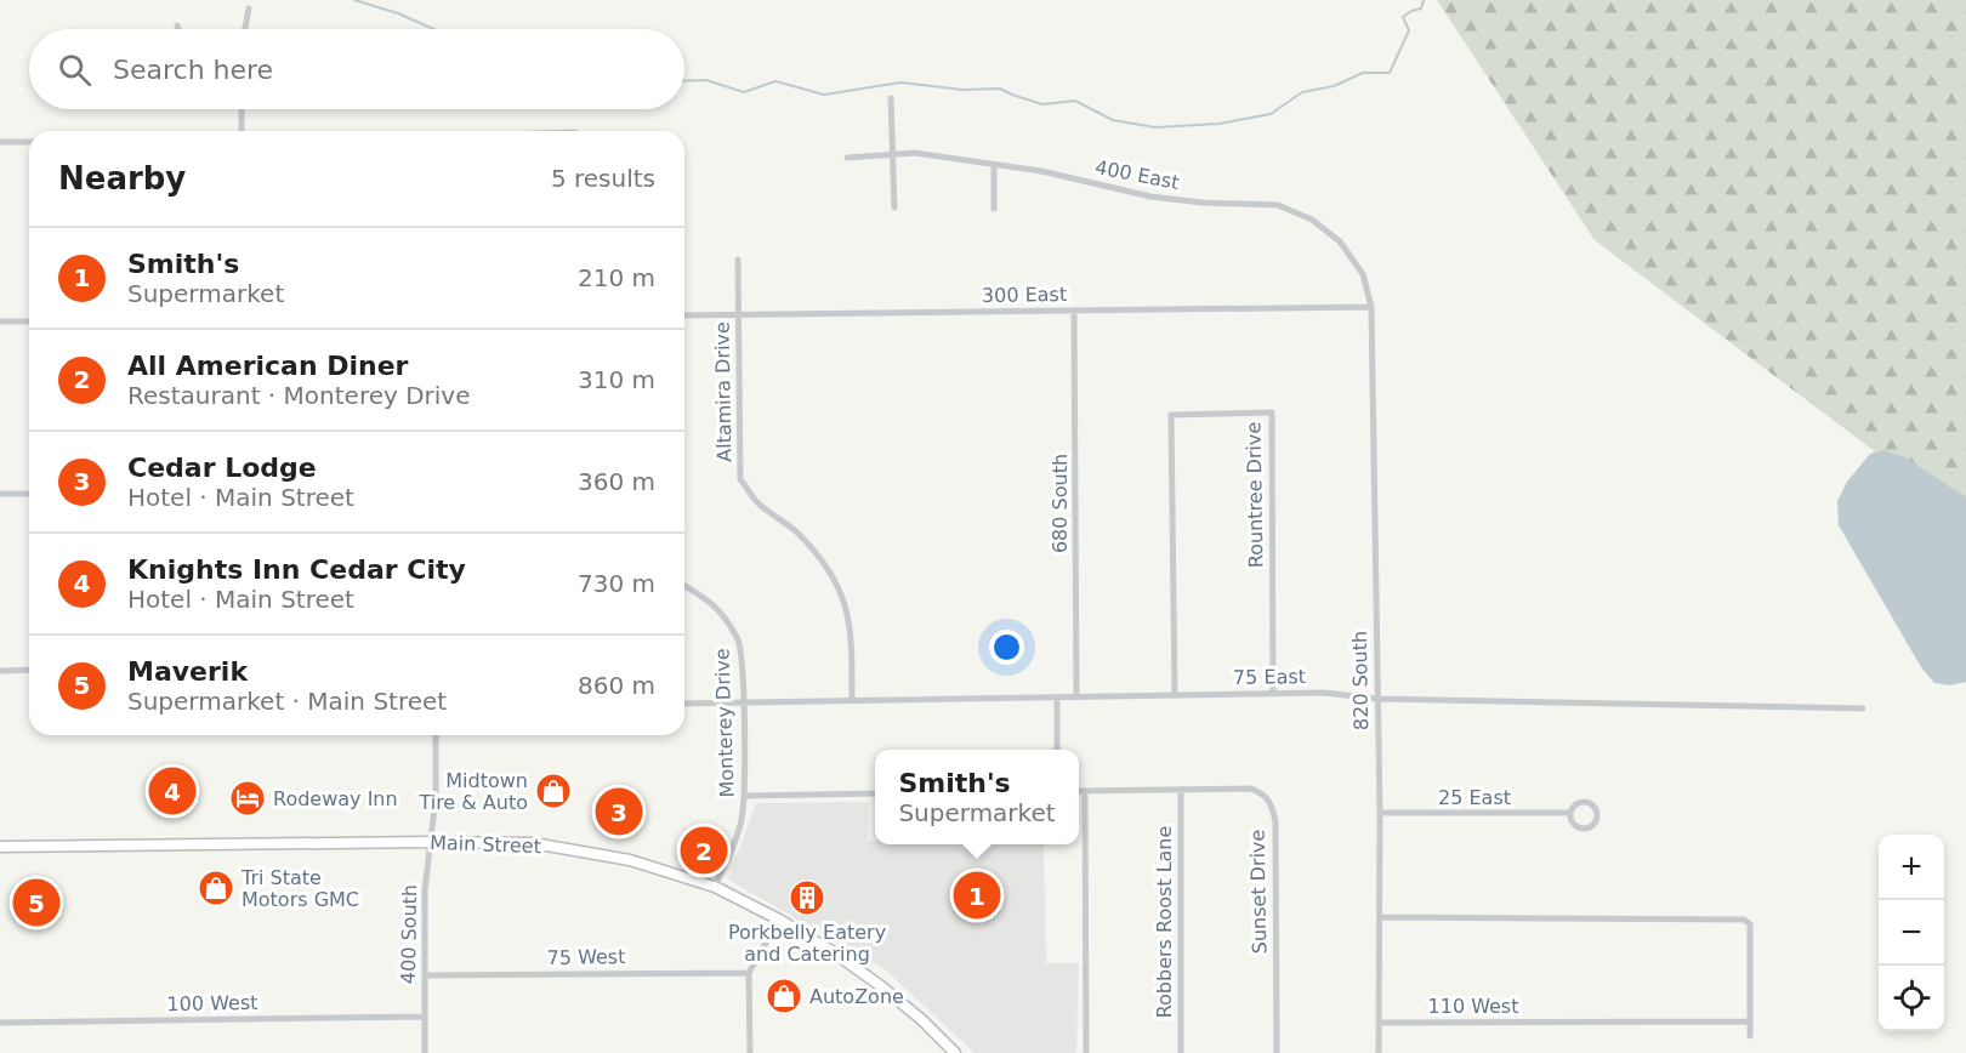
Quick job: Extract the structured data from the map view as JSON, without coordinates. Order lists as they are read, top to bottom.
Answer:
{
  "streets": {
    "main road": ["Main Street"],
    "street": [
      "400 East",
      "300 East",
      "Altamira Drive",
      "Rountree Drive",
      "680 South",
      "75 East",
      "820 South",
      "Monterey Drive",
      "25 East",
      "Sunset Drive",
      "Robbers Roost Lane",
      "400 South",
      "75 West",
      "100 West",
      "110 West"
    ]
  },
  "crossings": [
    ["400 East", "300 East"],
    ["400 East", "820 South"],
    ["300 East", "Altamira Drive"],
    ["300 East", "680 South"],
    ["300 East", "820 South"],
    ["Altamira Drive", "75 East"],
    ["Rountree Drive", "75 East"],
    ["680 South", "75 East"],
    ["75 East", "820 South"],
    ["75 East", "Monterey Drive"],
    ["820 South", "25 East"],
    ["820 South", "110 West"],
    ["Monterey Drive", "Main Street"],
    ["Main Street", "400 South"],
    ["Sunset Drive", "Robbers Roost Lane"],
    ["400 South", "75 West"],
    ["400 South", "100 West"]
  ],
  "places": {
    "shop": ["Midtown Tire & Auto", "Tri State Motors GMC", "AutoZone"],
    "hotel": ["Rodeway Inn"],
    "building": ["Porkbelly Eatery and Catering"]
  },
  "page": {
    "search": "Search here",
    "heading": ["Nearby", "5 results"],
    "list": [
      {
        "mark": "1",
        "name": "Smith's",
        "note": "Supermarket",
        "value": "210 m"
      },
      {
        "mark": "2",
        "name": "All American Diner",
        "note": "Restaurant · Monterey Drive",
        "value": "310 m"
      },
      {
        "mark": "3",
        "name": "Cedar Lodge",
        "note": "Hotel · Main Street",
        "value": "360 m"
      },
      {
        "mark": "4",
        "name": "Knights Inn Cedar City",
        "note": "Hotel · Main Street",
        "value": "730 m"
      },
      {
        "mark": "5",
        "name": "Maverik",
        "note": "Supermarket · Main Street",
        "value": "860 m"
      }
    ],
    "popup": ["Smith's", "Supermarket"],
    "pins": [
      "4",
      "3",
      "2",
      "1",
      "5"
    ],
    "map_buttons": ["+", "−"]
  }
}
